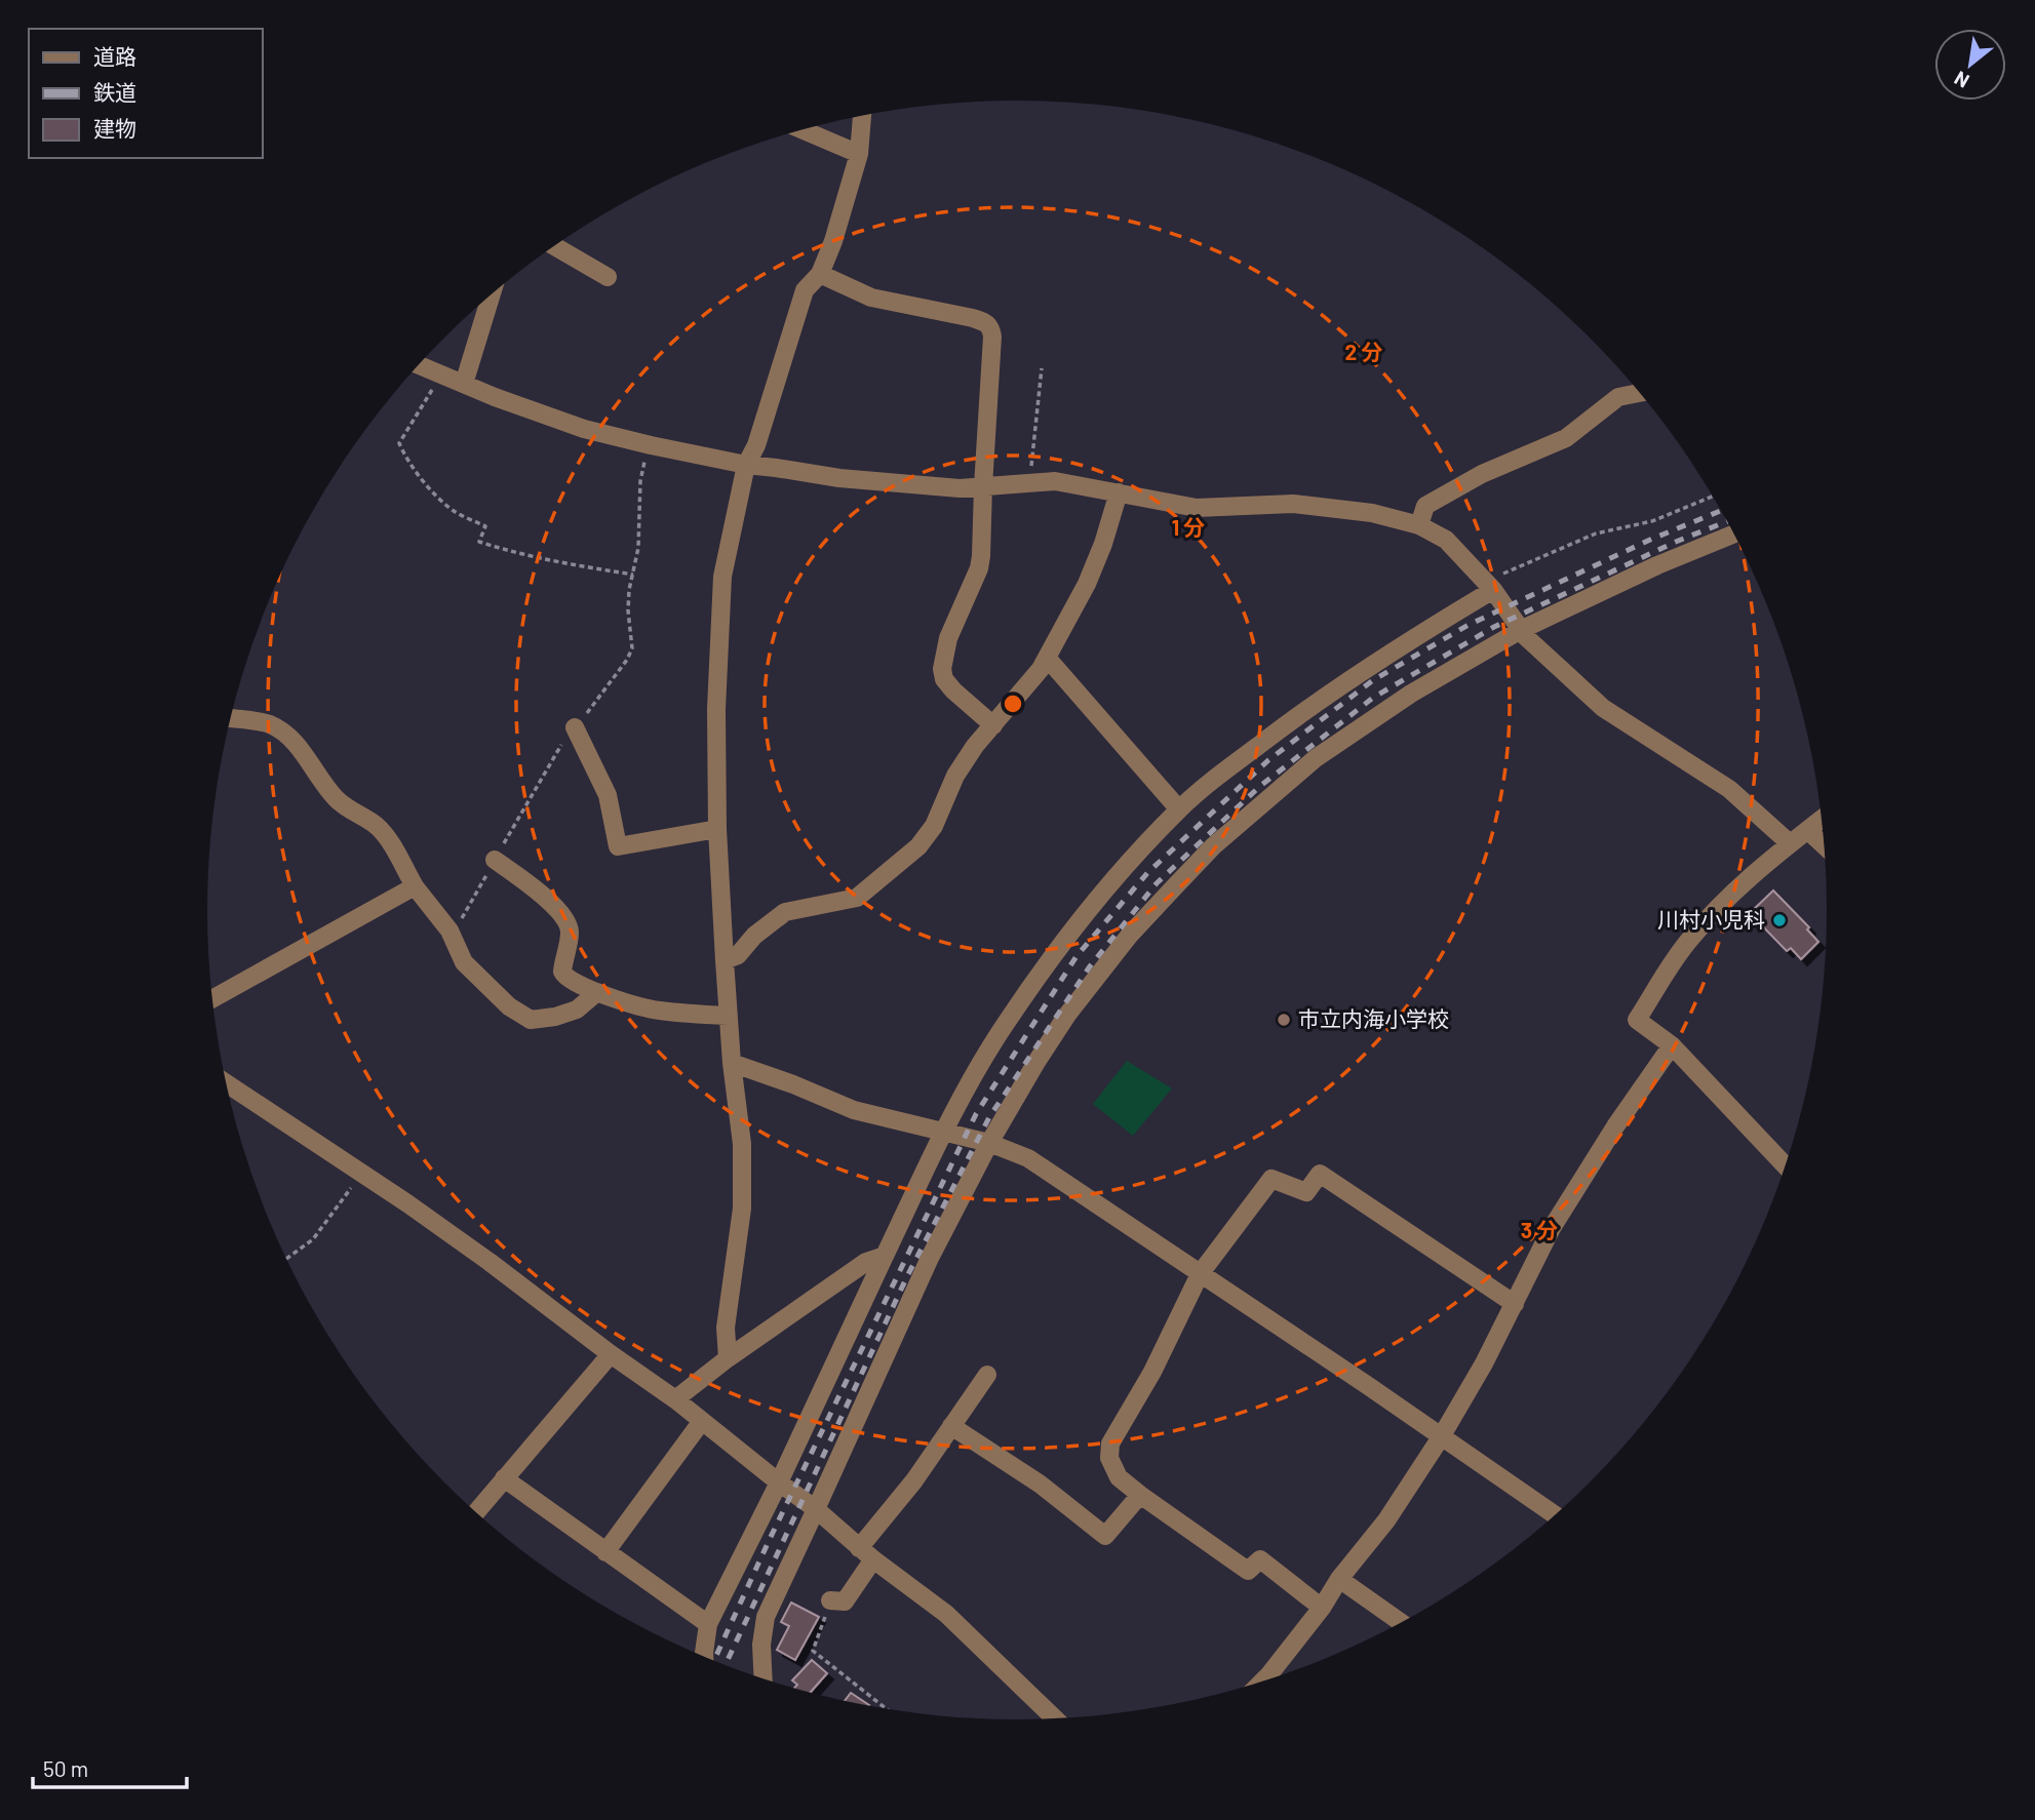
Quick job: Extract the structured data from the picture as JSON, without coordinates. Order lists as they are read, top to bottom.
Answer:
{
  "places": ["川村小児科", "市立内海小学校"],
  "legend": ["道路", "鉄道", "建物"],
  "scale_bar": "50 m",
  "north": "bottom left",
  "rings": ["2 分", "1 分", "3 分"]
}
